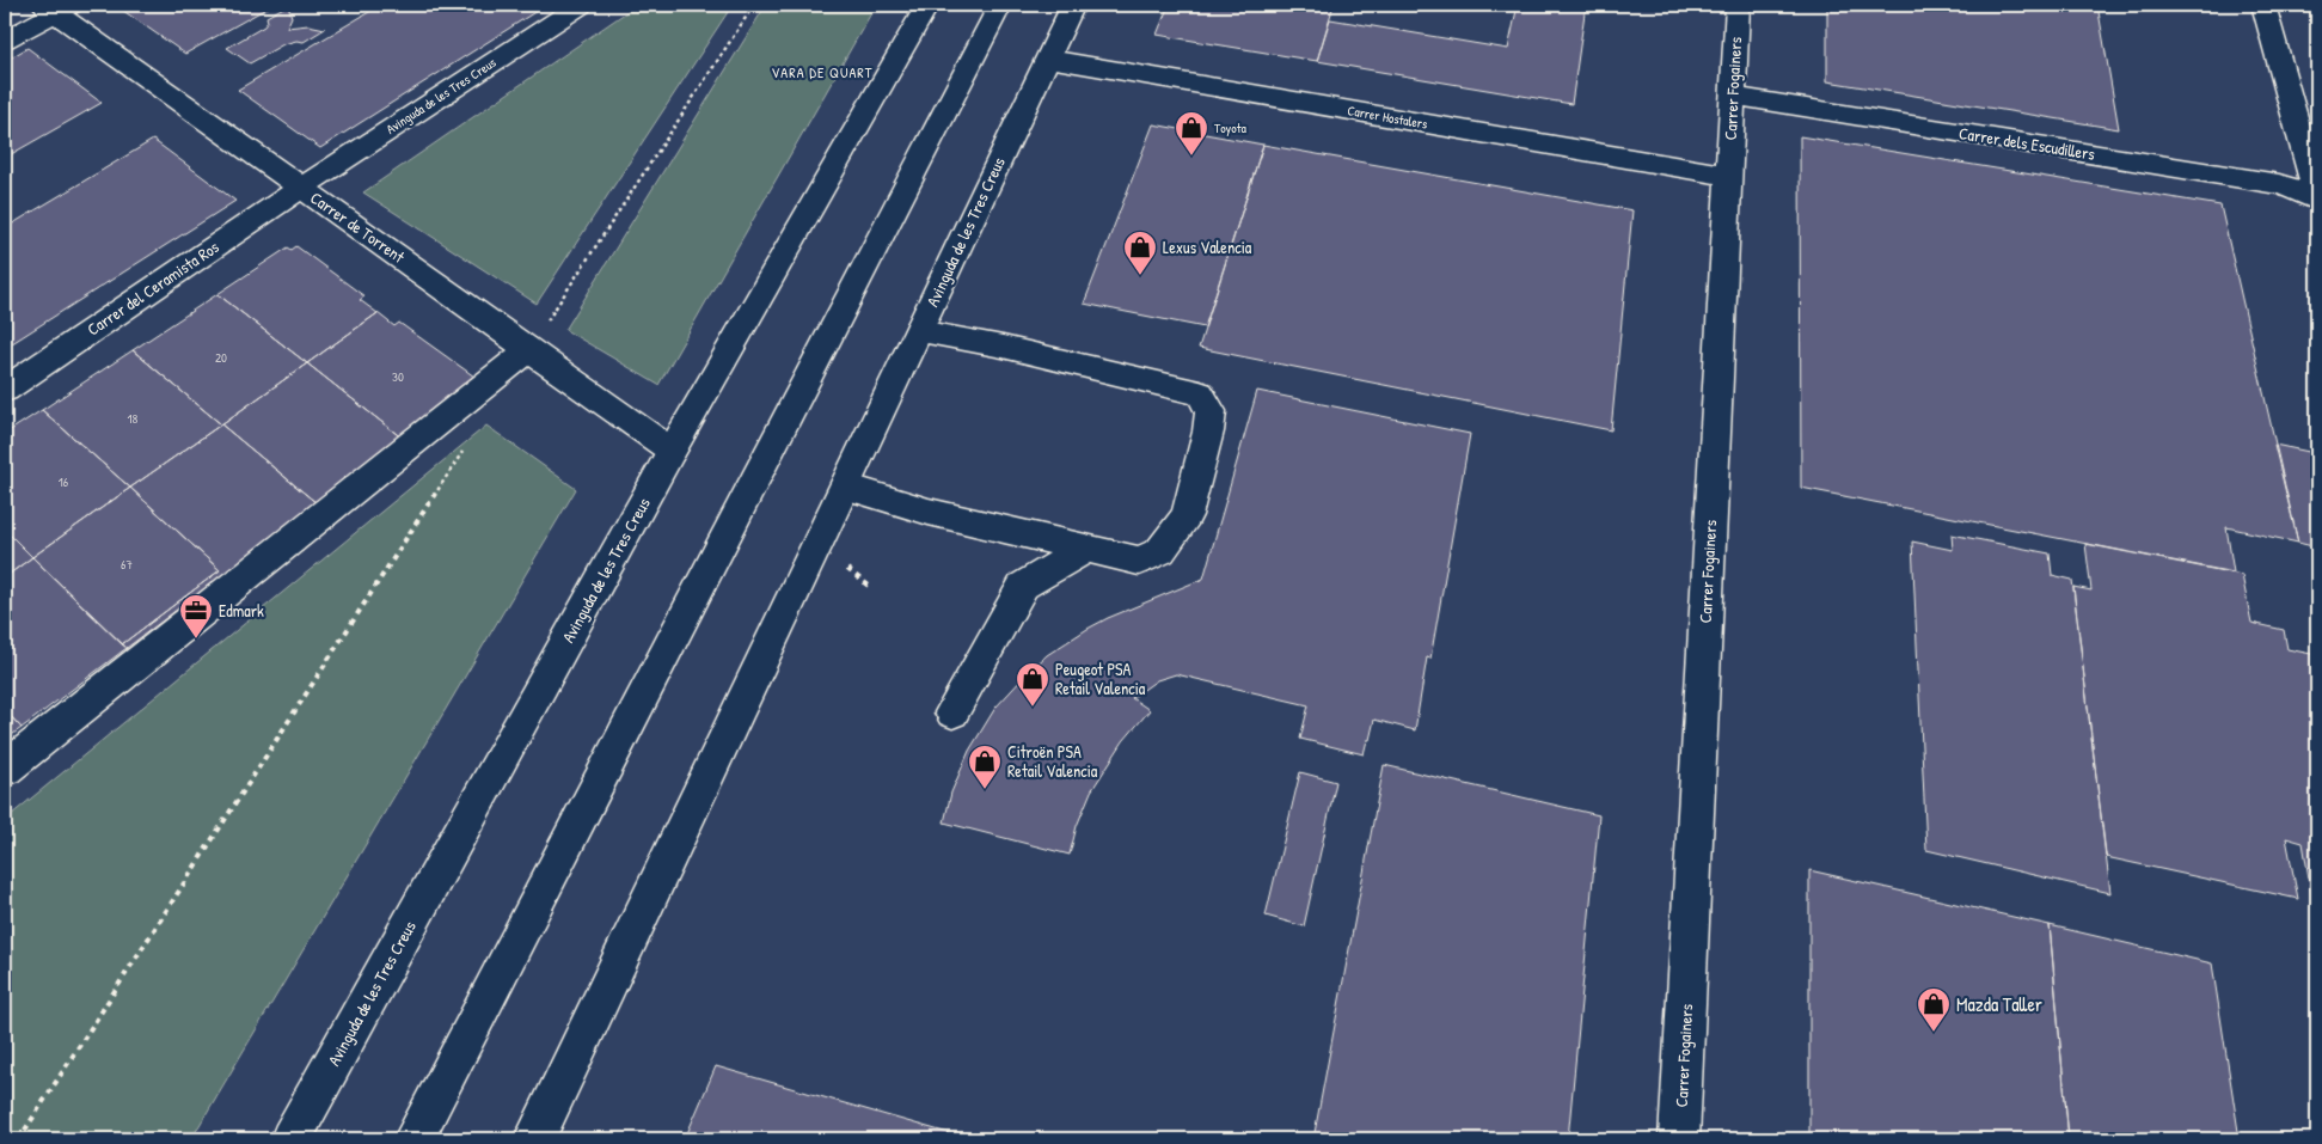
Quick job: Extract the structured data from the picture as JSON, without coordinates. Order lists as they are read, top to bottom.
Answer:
{
  "streets": {
    "street": [
      "Carrer Fogainers",
      "Avinguda de les Tres Creus",
      "Carrer Hostalers",
      "Carrer dels Escudillers",
      "Carrer de Torrent",
      "Carrer del Ceramista Ros"
    ]
  },
  "crossings": [
    ["Carrer Fogainers", "Carrer Hostalers"],
    ["Carrer Fogainers", "Carrer dels Escudillers"],
    ["Avinguda de les Tres Creus", "Carrer Hostalers"],
    ["Avinguda de les Tres Creus", "Carrer de Torrent"],
    ["Avinguda de les Tres Creus", "Carrer del Ceramista Ros"],
    ["Carrer de Torrent", "Carrer del Ceramista Ros"]
  ],
  "districts": ["VARA DE QUART"],
  "places": {
    "shop": [
      "Toyota",
      "Lexus Valencia",
      "Peugeot PSA Retail Valencia",
      "Citroën PSA Retail Valencia",
      "Mazda Taller"
    ],
    "office": ["Edmark"]
  },
  "house_numbers": [
    "20",
    "30",
    "18",
    "16",
    "67"
  ]
}
